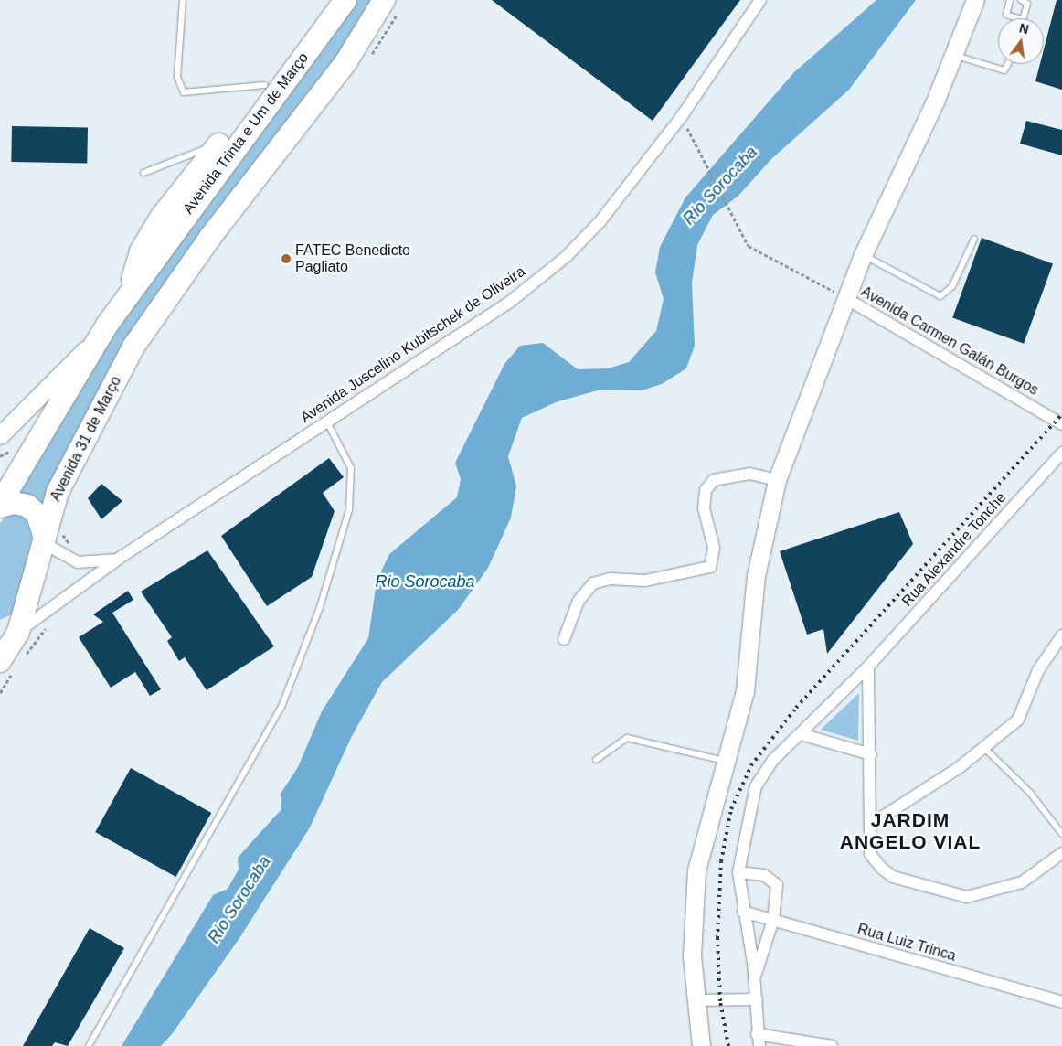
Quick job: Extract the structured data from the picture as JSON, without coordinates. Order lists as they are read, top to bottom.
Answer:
{
  "streets": {
    "highway": ["Avenida Trinta e Um de Março", "Avenida 31 de Março"],
    "street": [
      "Avenida Carmen Galán Burgos",
      "Avenida Juscelino Kubitschek de Oliveira",
      "Rua Alexandre Tonche",
      "Rua Luiz Trinca"
    ]
  },
  "crossings": [
    ["Avenida Juscelino Kubitschek de Oliveira", "Avenida 31 de Março"],
    ["Rua Alexandre Tonche", "Rua Luiz Trinca"]
  ],
  "districts": ["JARDIM ANGELO VIAL"],
  "water": ["Rio Sorocaba"],
  "places": ["FATEC Benedicto Pagliato"],
  "north": "top"
}
